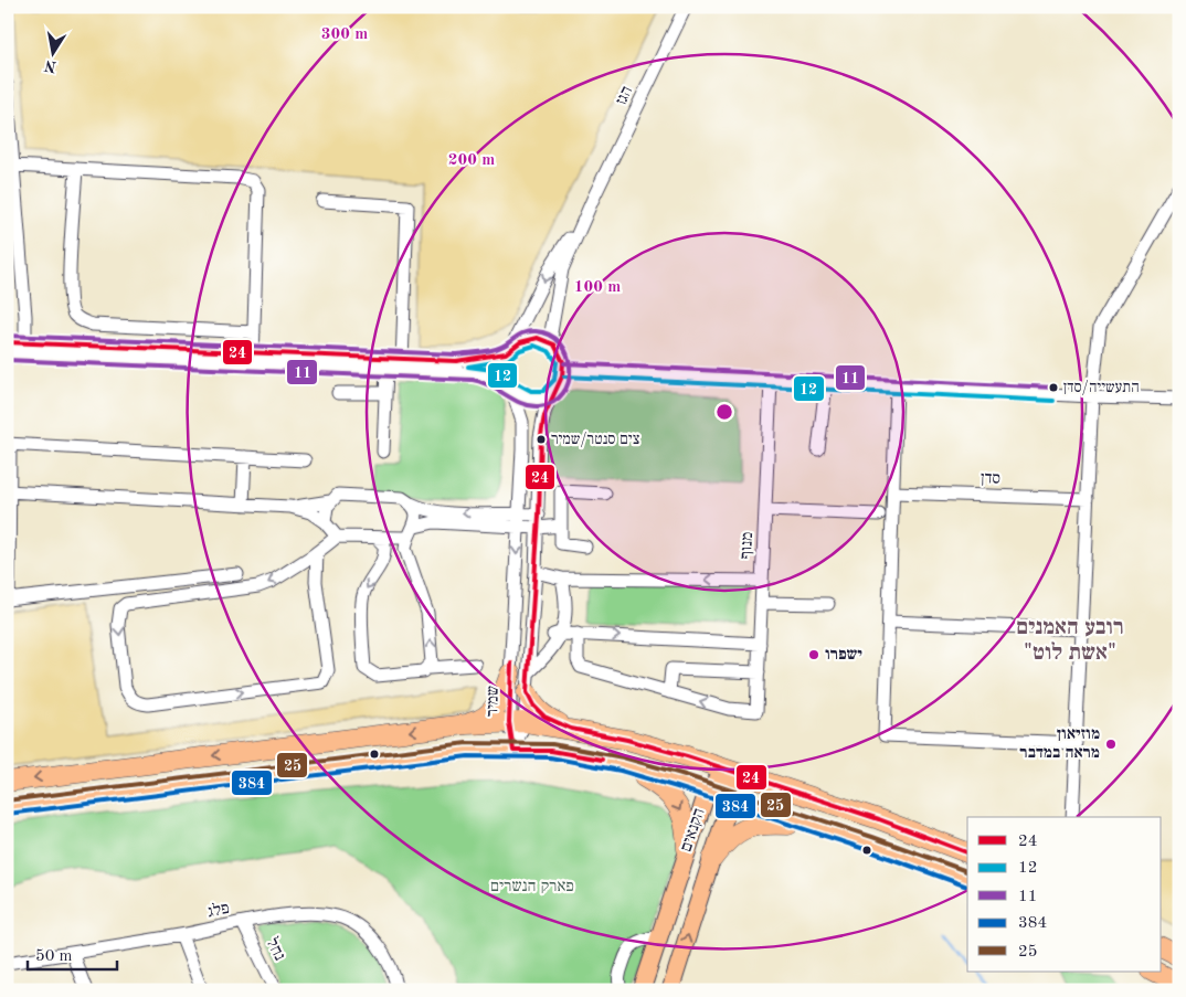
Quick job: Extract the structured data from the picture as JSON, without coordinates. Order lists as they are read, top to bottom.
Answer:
{
  "streets": {
    "main road": ["הקנאים"],
    "street": [
      "הגז",
      "סדן",
      "מנוף",
      "שמיר",
      "פלג",
      "נחל"
    ]
  },
  "crossings": [
    ["הגז", "שמיר"],
    ["פלג", "נחל"]
  ],
  "districts": ["רובע האמנים \"אשת לוט\""],
  "parks": ["פארק הנשרים"],
  "places": [
    "התעשייה/סדן",
    "צים סנטר/שמיר",
    "ישפרו",
    "מוזיאון מראה במדבר"
  ],
  "lines": [
    "transit line 11",
    "transit line 24",
    "transit line 12",
    "transit line 25",
    "transit line 384"
  ],
  "legend": [
    "24",
    "12",
    "11",
    "384",
    "25"
  ],
  "scale_bar": "50 m",
  "north": "bottom",
  "rings": ["300 m", "200 m", "100 m"]
}
